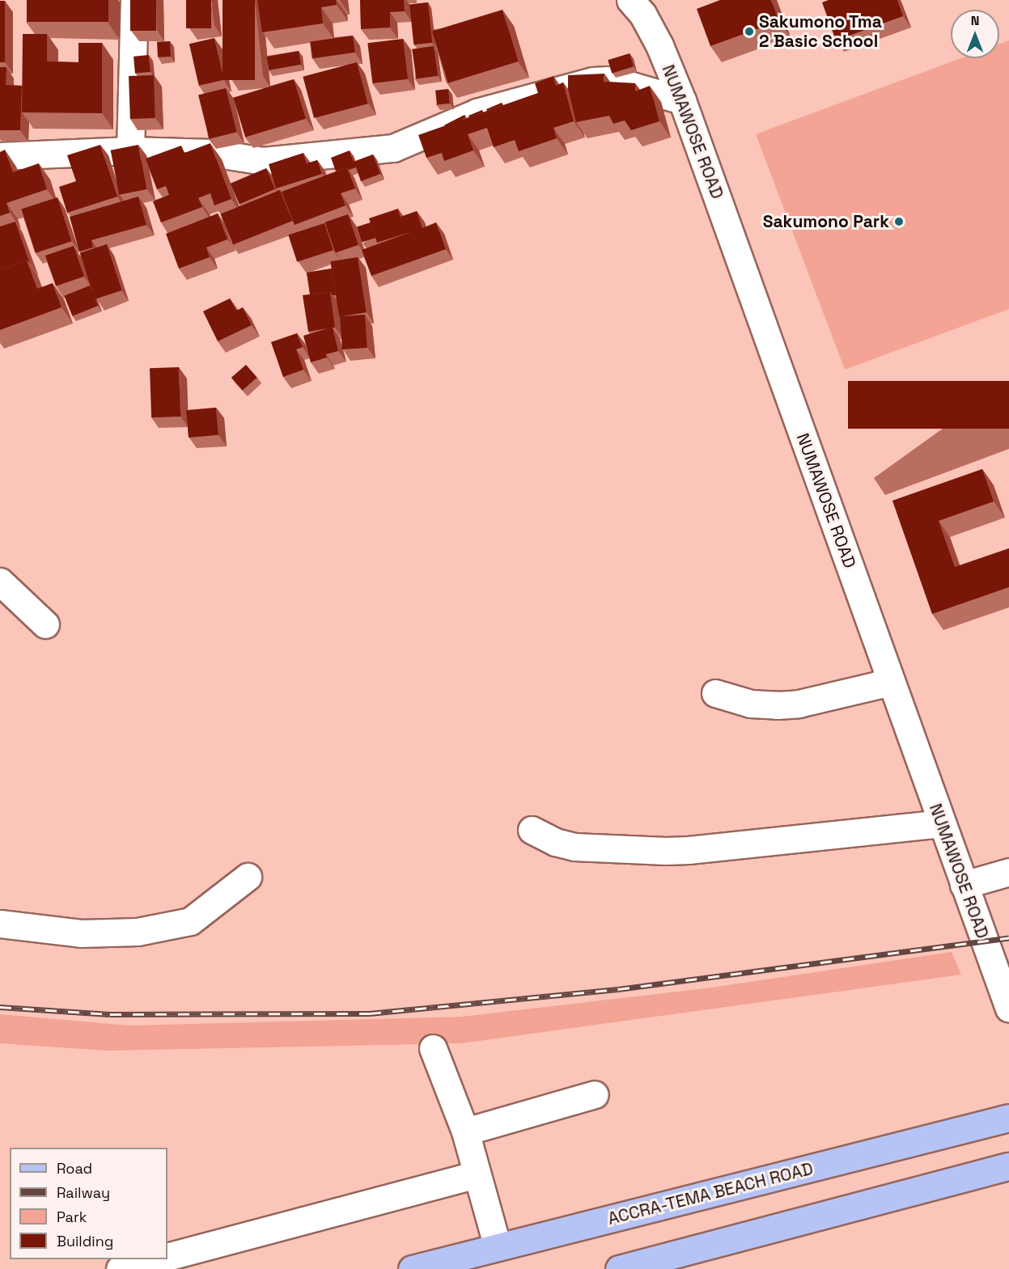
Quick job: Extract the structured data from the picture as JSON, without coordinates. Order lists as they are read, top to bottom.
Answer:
{
  "streets": {
    "main road": ["ACCRA-TEMA BEACH ROAD"],
    "street": ["NUMAWOSE ROAD"]
  },
  "places": ["Sakumono Tma 2 Basic School", "Sakumono Park"],
  "legend": [
    "Road",
    "Railway",
    "Park",
    "Building"
  ],
  "north": "top"
}
